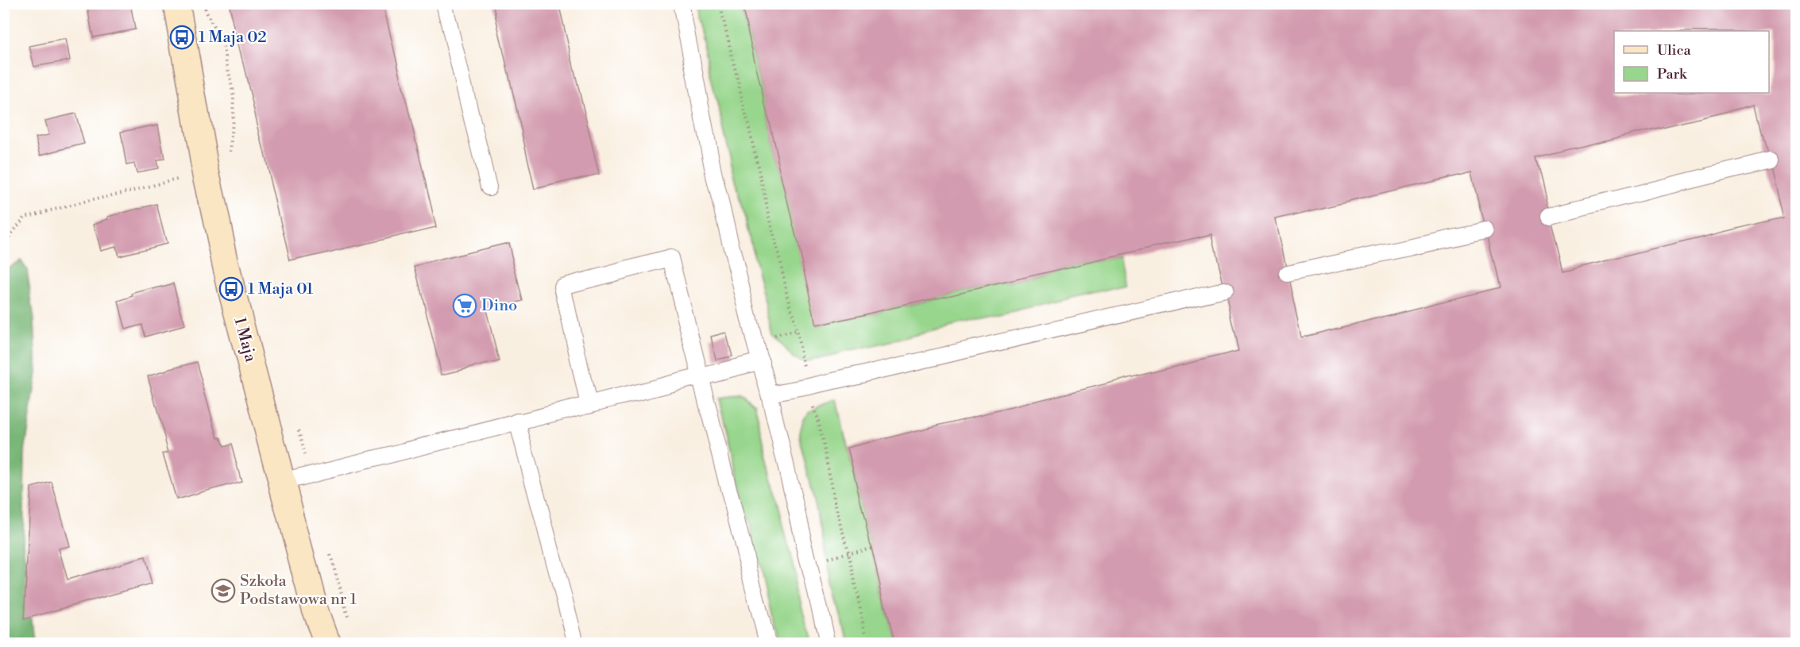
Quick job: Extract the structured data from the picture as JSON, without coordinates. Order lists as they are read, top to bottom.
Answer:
{
  "streets": {
    "street": ["1 Maja"]
  },
  "places": {
    "bus stop": ["1 Maja 02", "1 Maja 01"],
    "supermarket": ["Dino"],
    "school or university": ["Szkoła Podstawowa nr 1"]
  },
  "legend": ["Ulica", "Park"]
}
